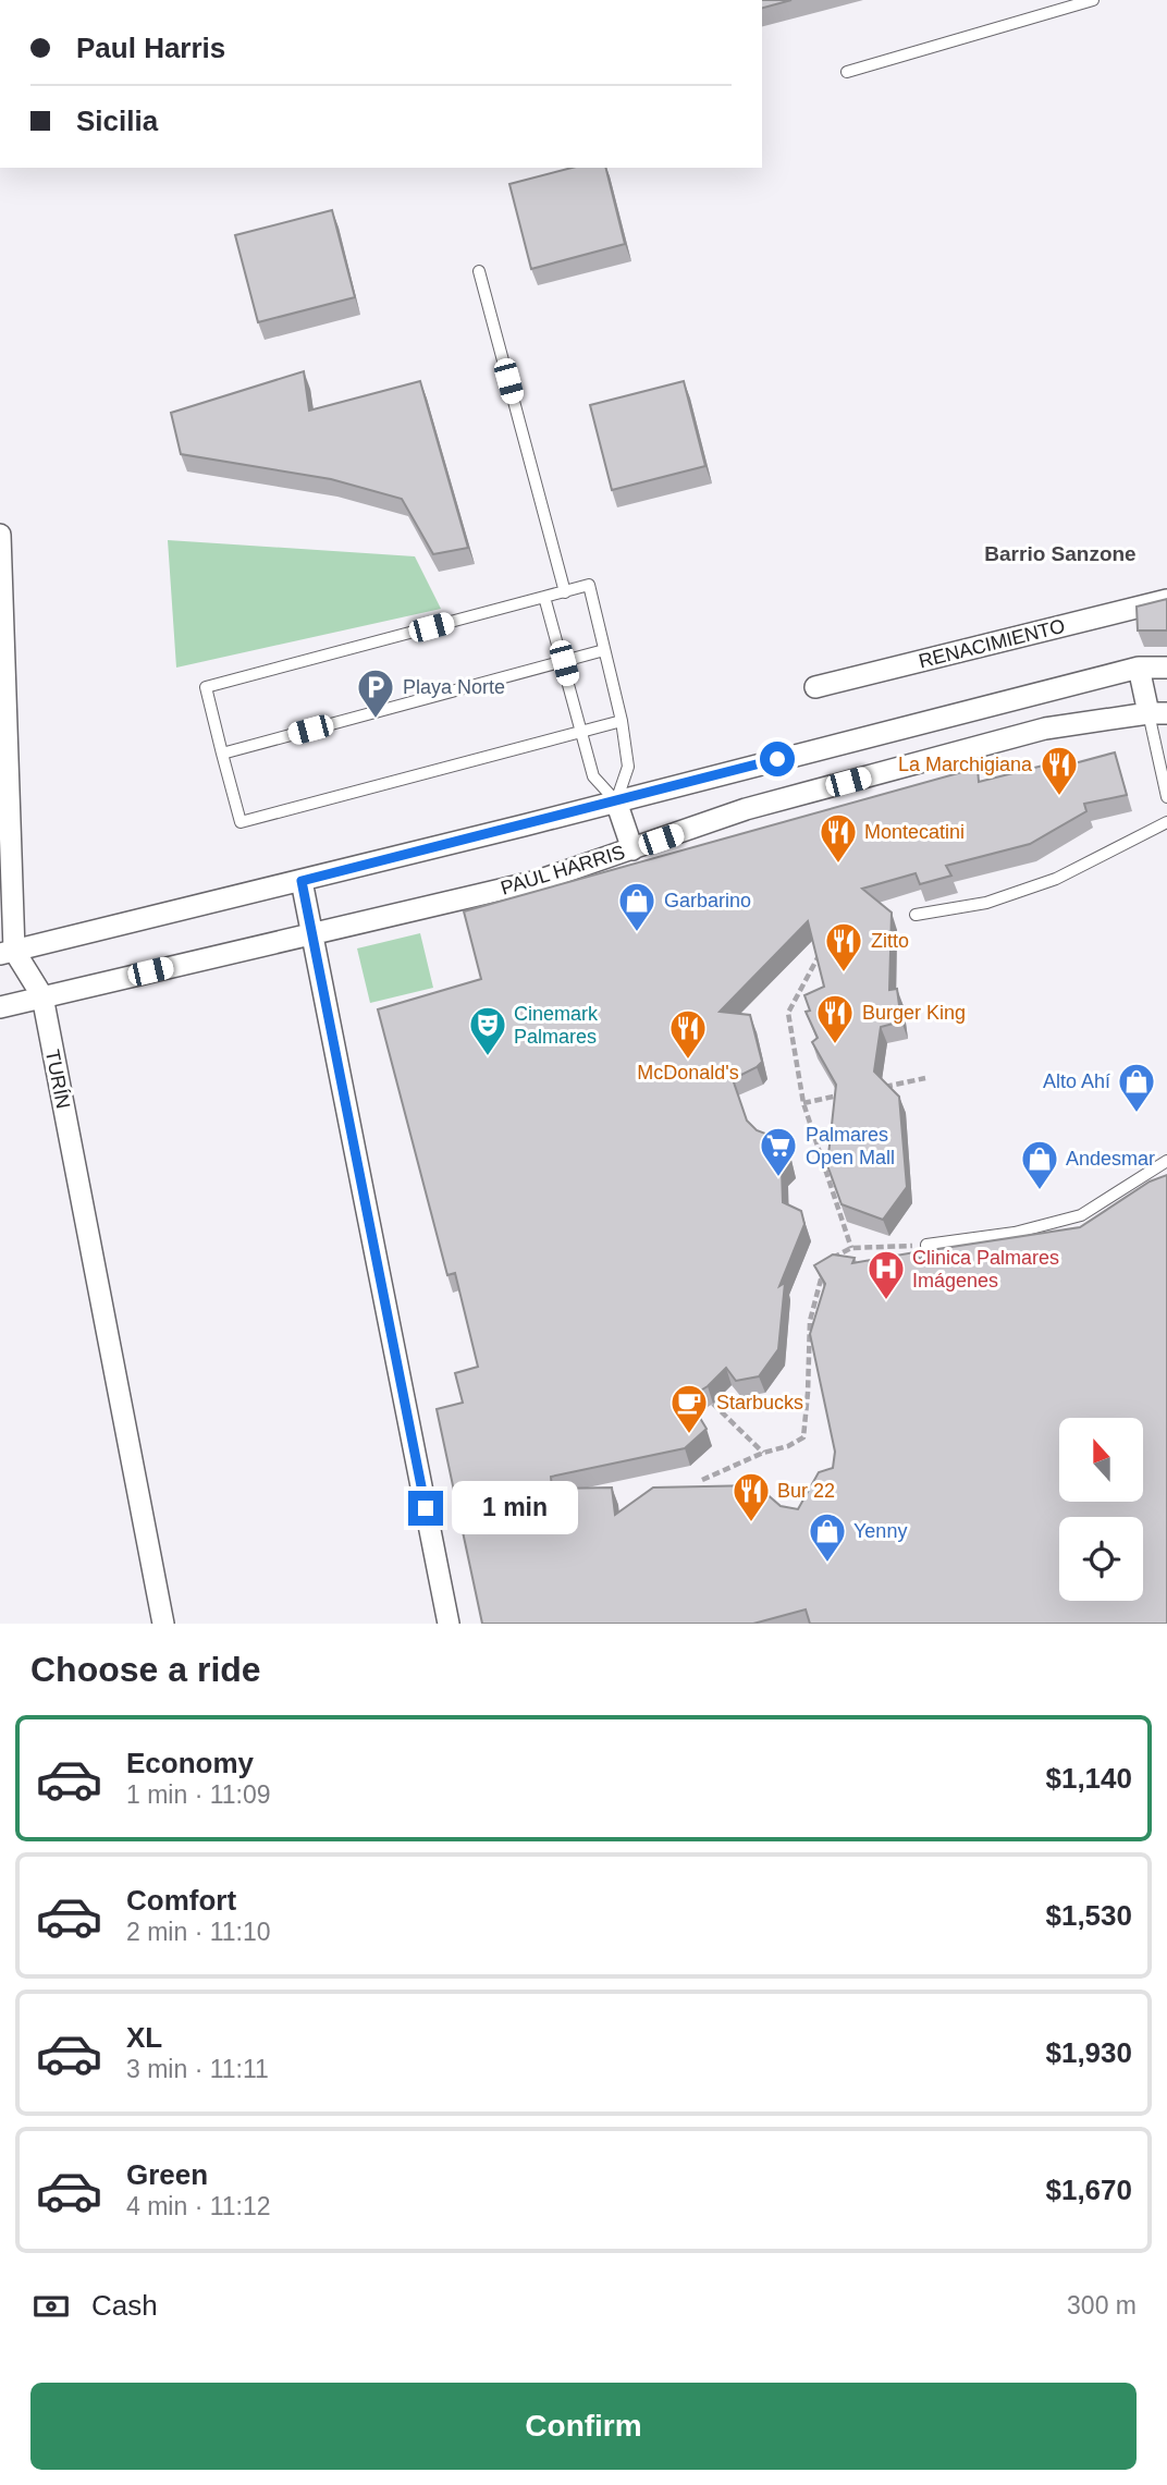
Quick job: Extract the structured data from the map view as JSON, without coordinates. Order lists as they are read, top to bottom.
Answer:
{
  "streets": {
    "street": ["RENACIMIENTO", "PAUL HARRIS", "TURÍN"]
  },
  "crossings": [
    ["PAUL HARRIS", "TURÍN"]
  ],
  "districts": ["Barrio Sanzone"],
  "places": {
    "parking": ["Playa Norte"],
    "restaurant": [
      "La Marchigiana",
      "Montecatini",
      "Zitto",
      "Burger King",
      "McDonald's",
      "Bur 22"
    ],
    "shop": [
      "Garbarino",
      "Alto Ahí",
      "Andesmar",
      "Yenny"
    ],
    "theatre": ["Cinemark Palmares"],
    "supermarket": ["Palmares Open Mall"],
    "hospital": ["Clinica Palmares Imágenes"],
    "cafe": ["Starbucks"]
  },
  "north": "top",
  "page": {
    "banner": ["Paul Harris", "Sicilia"],
    "bubble": "1 min",
    "heading": "Choose a ride",
    "list": [
      {
        "name": "Economy",
        "note": "1 min · 11:09",
        "value": "$1,140"
      },
      {
        "name": "Comfort",
        "note": "2 min · 11:10",
        "value": "$1,530"
      },
      {
        "name": "XL",
        "note": "3 min · 11:11",
        "value": "$1,930"
      },
      {
        "name": "Green",
        "note": "4 min · 11:12",
        "value": "$1,670"
      }
    ],
    "pay": ["Cash", "300 m"],
    "buttons": "Confirm"
  }
}
